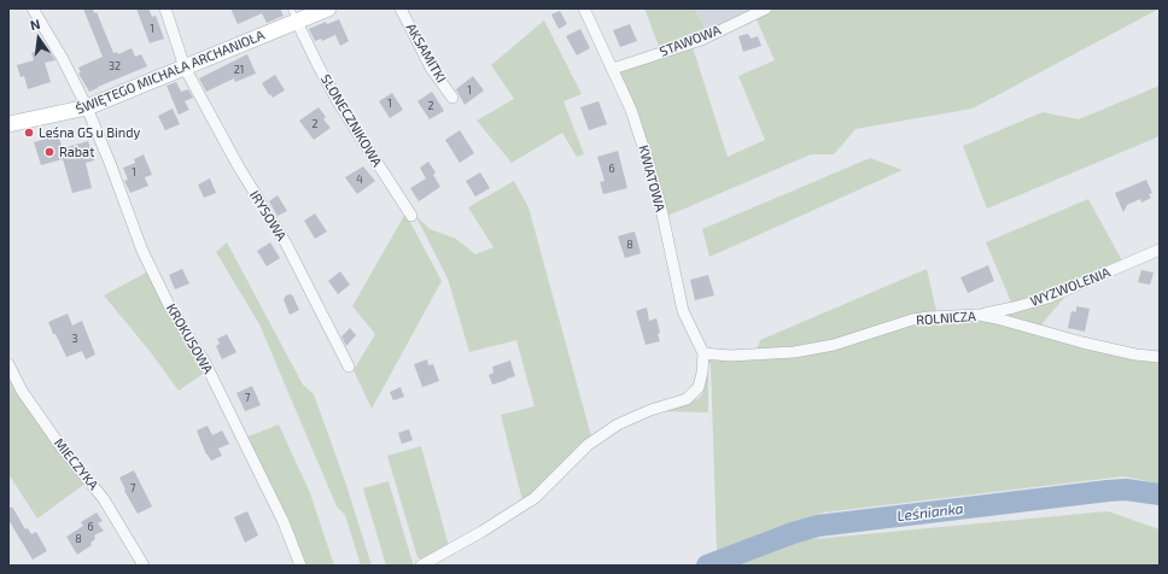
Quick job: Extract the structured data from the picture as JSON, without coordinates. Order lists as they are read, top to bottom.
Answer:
{
  "streets": {
    "street": [
      "STAWOWA",
      "AKSAMITKI",
      "ŚWIĘTEGO MICHAŁA ARCHANIOŁA",
      "SŁONECZNIKOWA",
      "KWIATOWA",
      "IRYSOWA",
      "WYZWOLENIA",
      "ROLNICZA",
      "KROKUSOWA",
      "MIECZYKA"
    ]
  },
  "crossings": [
    ["STAWOWA", "KWIATOWA"],
    ["ŚWIĘTEGO MICHAŁA ARCHANIOŁA", "SŁONECZNIKOWA"],
    ["ŚWIĘTEGO MICHAŁA ARCHANIOŁA", "IRYSOWA"],
    ["ŚWIĘTEGO MICHAŁA ARCHANIOŁA", "KROKUSOWA"],
    ["KWIATOWA", "ROLNICZA"],
    ["WYZWOLENIA", "ROLNICZA"]
  ],
  "water": ["Leśnianka"],
  "places": ["Leśna GS u Bindy", "Rabat"],
  "house_numbers": [
    "1",
    "32",
    "21",
    "1",
    "1",
    "2",
    "2",
    "6",
    "1",
    "4",
    "8",
    "3",
    "7",
    "7",
    "6",
    "8"
  ],
  "north": "top"
}
